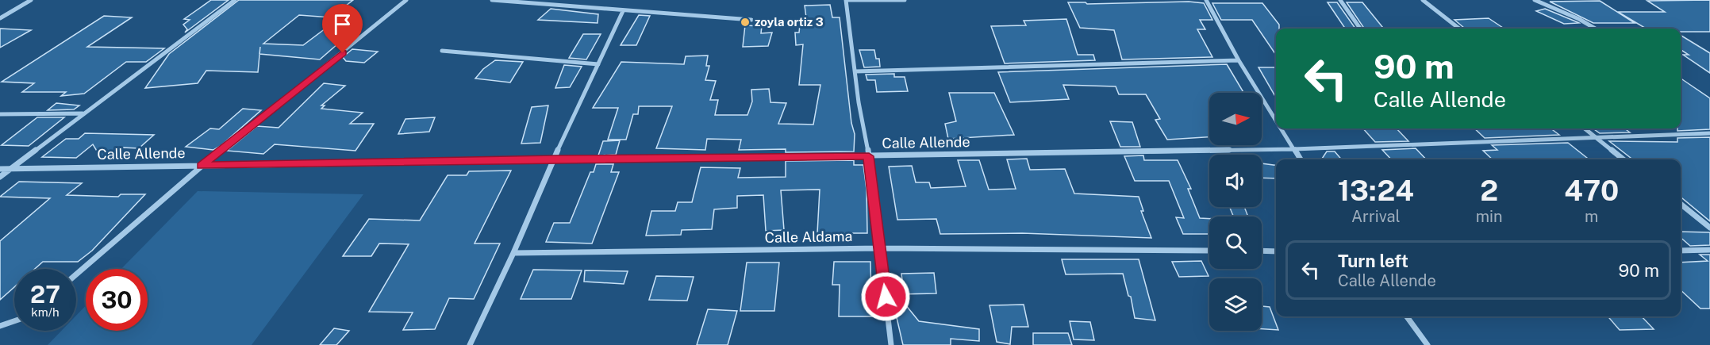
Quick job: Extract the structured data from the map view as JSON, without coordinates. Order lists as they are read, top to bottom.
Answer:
{
  "streets": {
    "street": ["Calle Allende", "Calle Aldama"]
  },
  "places": ["zoyla ortiz 3"],
  "north": "right",
  "page": {
    "turn": ["90 m", "Calle Allende"],
    "eta": [
      "13:24",
      "Arrival",
      "2",
      "min",
      "470",
      "m"
    ],
    "list": [
      {
        "name": "Turn left",
        "note": "Calle Allende",
        "value": "90 m"
      }
    ],
    "speed": "27 km/h",
    "limit": "30"
  }
}
